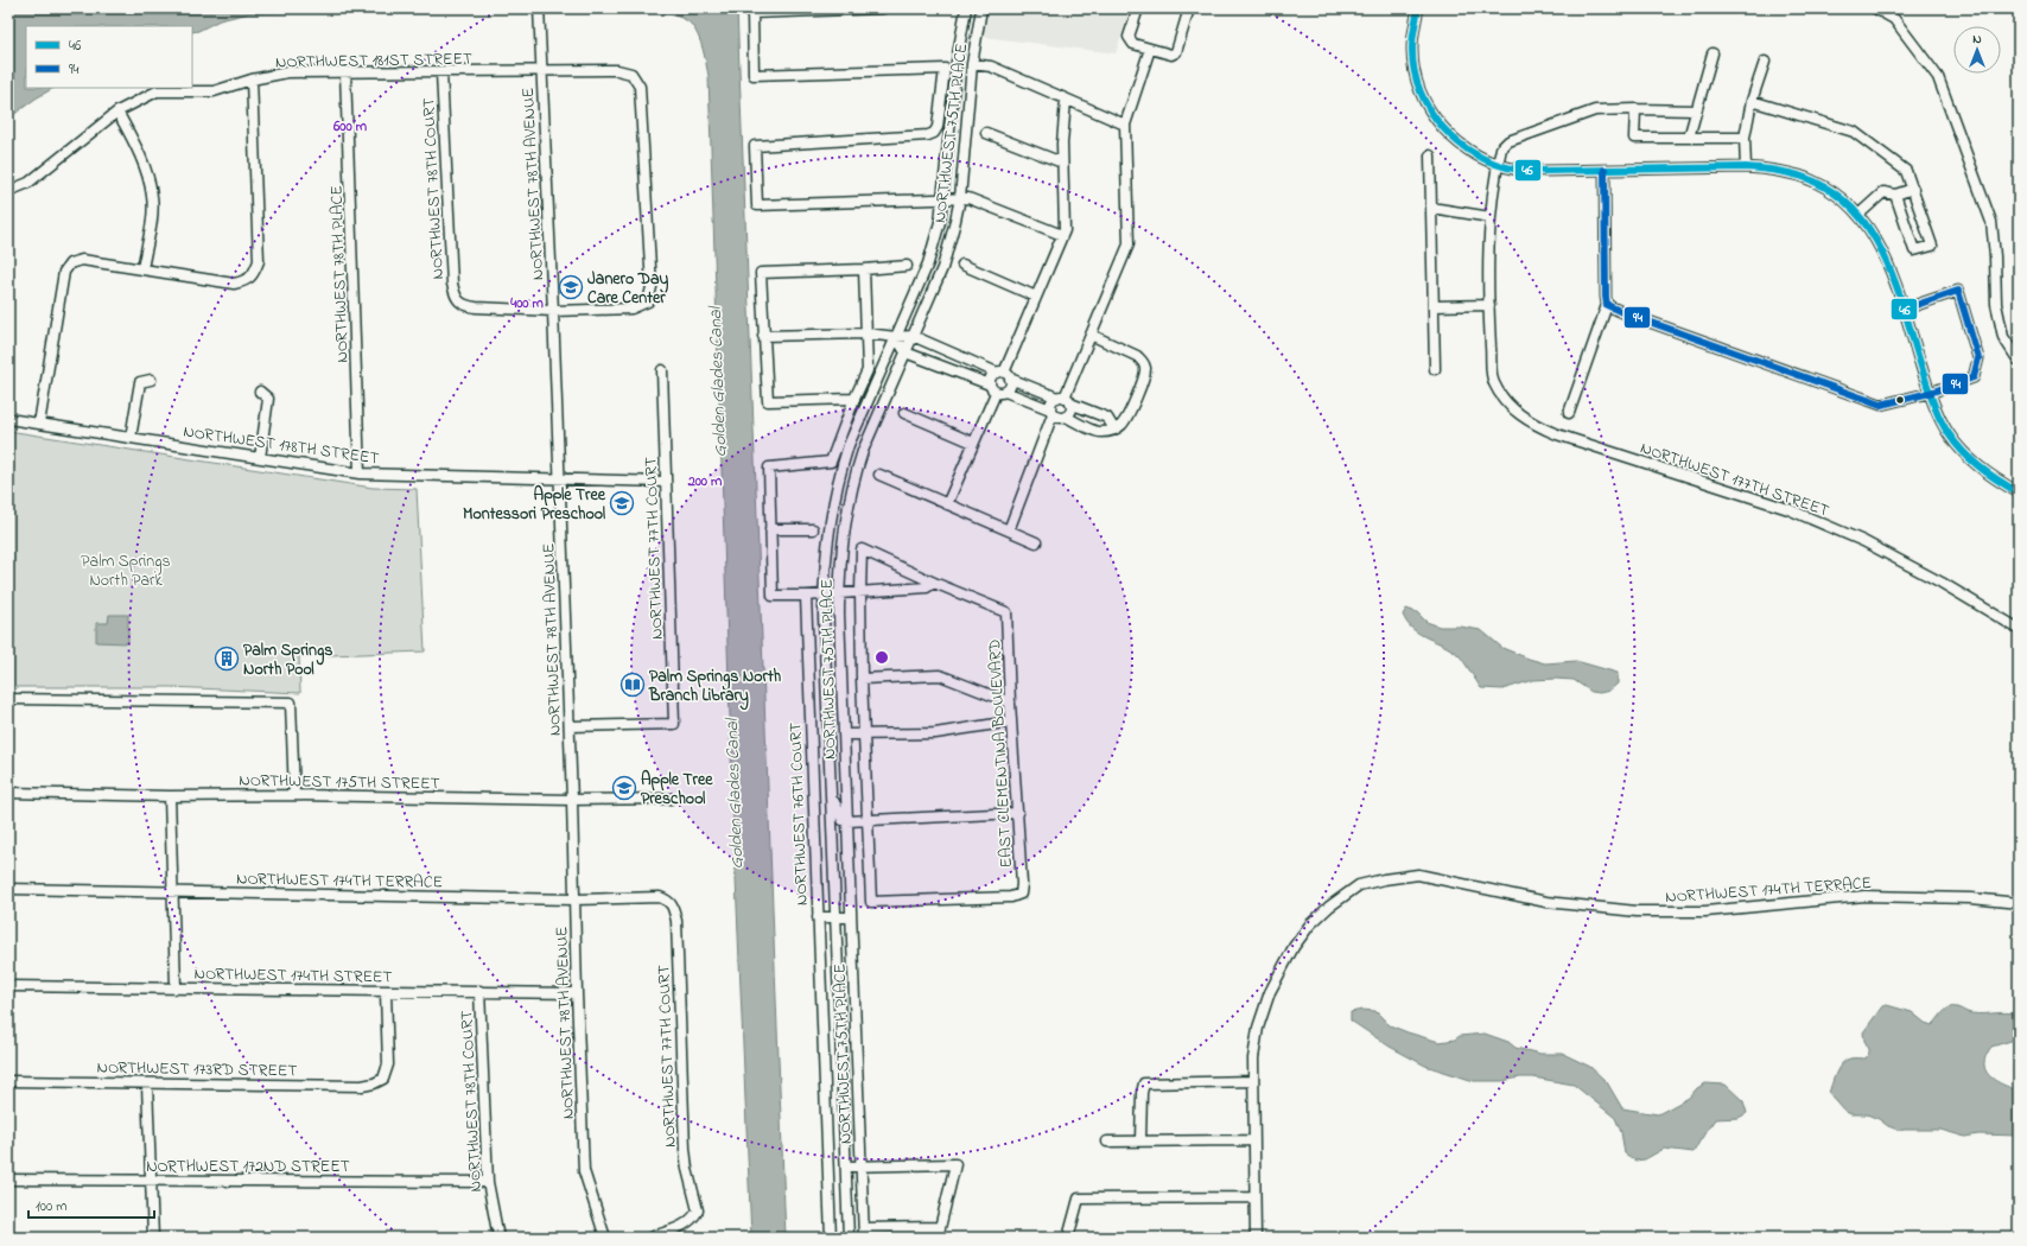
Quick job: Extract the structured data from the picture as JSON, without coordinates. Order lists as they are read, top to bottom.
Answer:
{
  "streets": {
    "street": [
      "NORTHWEST 181ST STREET",
      "NORTHWEST 75TH PLACE",
      "NORTHWEST 78TH AVENUE",
      "NORTHWEST 78TH COURT",
      "NORTHWEST 78TH PLACE",
      "NORTHWEST 178TH STREET",
      "NORTHWEST 177TH STREET",
      "NORTHWEST 77TH COURT",
      "EAST CLEMENTINA BOULEVARD",
      "NORTHWEST 175TH STREET",
      "NORTHWEST 76TH COURT",
      "NORTHWEST 174TH TERRACE",
      "NORTHWEST 174TH STREET",
      "NORTHWEST 173RD STREET",
      "NORTHWEST 172ND STREET"
    ]
  },
  "crossings": [
    ["NORTHWEST 181ST STREET", "NORTHWEST 78TH AVENUE"],
    ["NORTHWEST 181ST STREET", "NORTHWEST 78TH COURT"],
    ["NORTHWEST 181ST STREET", "NORTHWEST 78TH PLACE"],
    ["NORTHWEST 75TH PLACE", "NORTHWEST 76TH COURT"],
    ["NORTHWEST 78TH AVENUE", "NORTHWEST 78TH COURT"],
    ["NORTHWEST 78TH AVENUE", "NORTHWEST 178TH STREET"],
    ["NORTHWEST 78TH AVENUE", "NORTHWEST 77TH COURT"],
    ["NORTHWEST 78TH AVENUE", "NORTHWEST 175TH STREET"],
    ["NORTHWEST 78TH AVENUE", "NORTHWEST 174TH TERRACE"],
    ["NORTHWEST 78TH AVENUE", "NORTHWEST 174TH STREET"],
    ["NORTHWEST 78TH COURT", "NORTHWEST 174TH STREET"],
    ["NORTHWEST 78TH COURT", "NORTHWEST 172ND STREET"],
    ["NORTHWEST 78TH PLACE", "NORTHWEST 178TH STREET"],
    ["NORTHWEST 178TH STREET", "NORTHWEST 77TH COURT"],
    ["NORTHWEST 77TH COURT", "NORTHWEST 174TH TERRACE"],
    ["NORTHWEST 174TH STREET", "NORTHWEST 173RD STREET"]
  ],
  "water": ["Golden Glades Canal"],
  "parks": ["Palm Springs North Park"],
  "places": {
    "school or university": ["Janero Day Care Center", "Apple Tree Montessori Preschool", "Apple Tree Preschool"],
    "building": ["Palm Springs North Pool"],
    "library": ["Palm Springs North Branch Library"]
  },
  "lines": ["transit line 46", "transit line 94"],
  "legend": ["46", "94"],
  "scale_bar": "100 m",
  "north": "top",
  "rings": ["600 m", "400 m", "200 m"]
}
